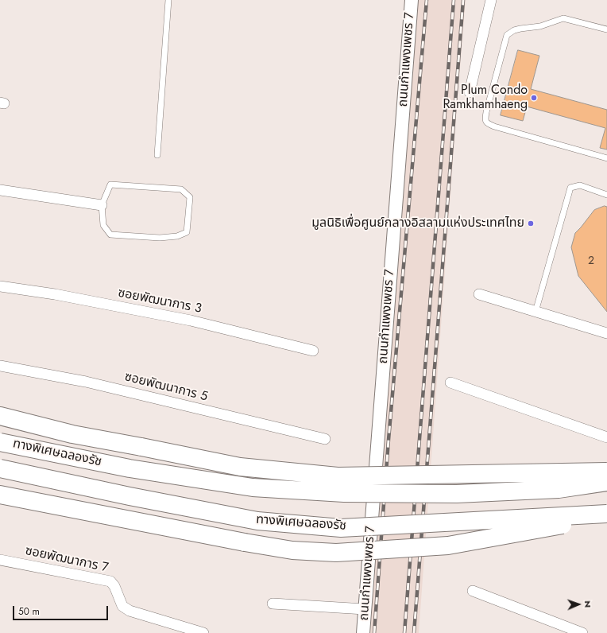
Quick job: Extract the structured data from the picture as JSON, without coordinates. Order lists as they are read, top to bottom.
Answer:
{
  "streets": {
    "highway": ["ทางพิเศษฉลองรัช"],
    "street": [
      "ถนนกำแพงเพชร 7",
      "ซอยพัฒนาการ 3",
      "ซอยพัฒนาการ 5",
      "ซอยพัฒนาการ 7"
    ]
  },
  "places": ["Plum Condo Ramkhamhaeng", "มูลนิธิเพื่อศูนย์กลางอิสลามแห่งประเทศไทย"],
  "house_numbers": ["2"],
  "scale_bar": "50 m",
  "north": "right"
}
